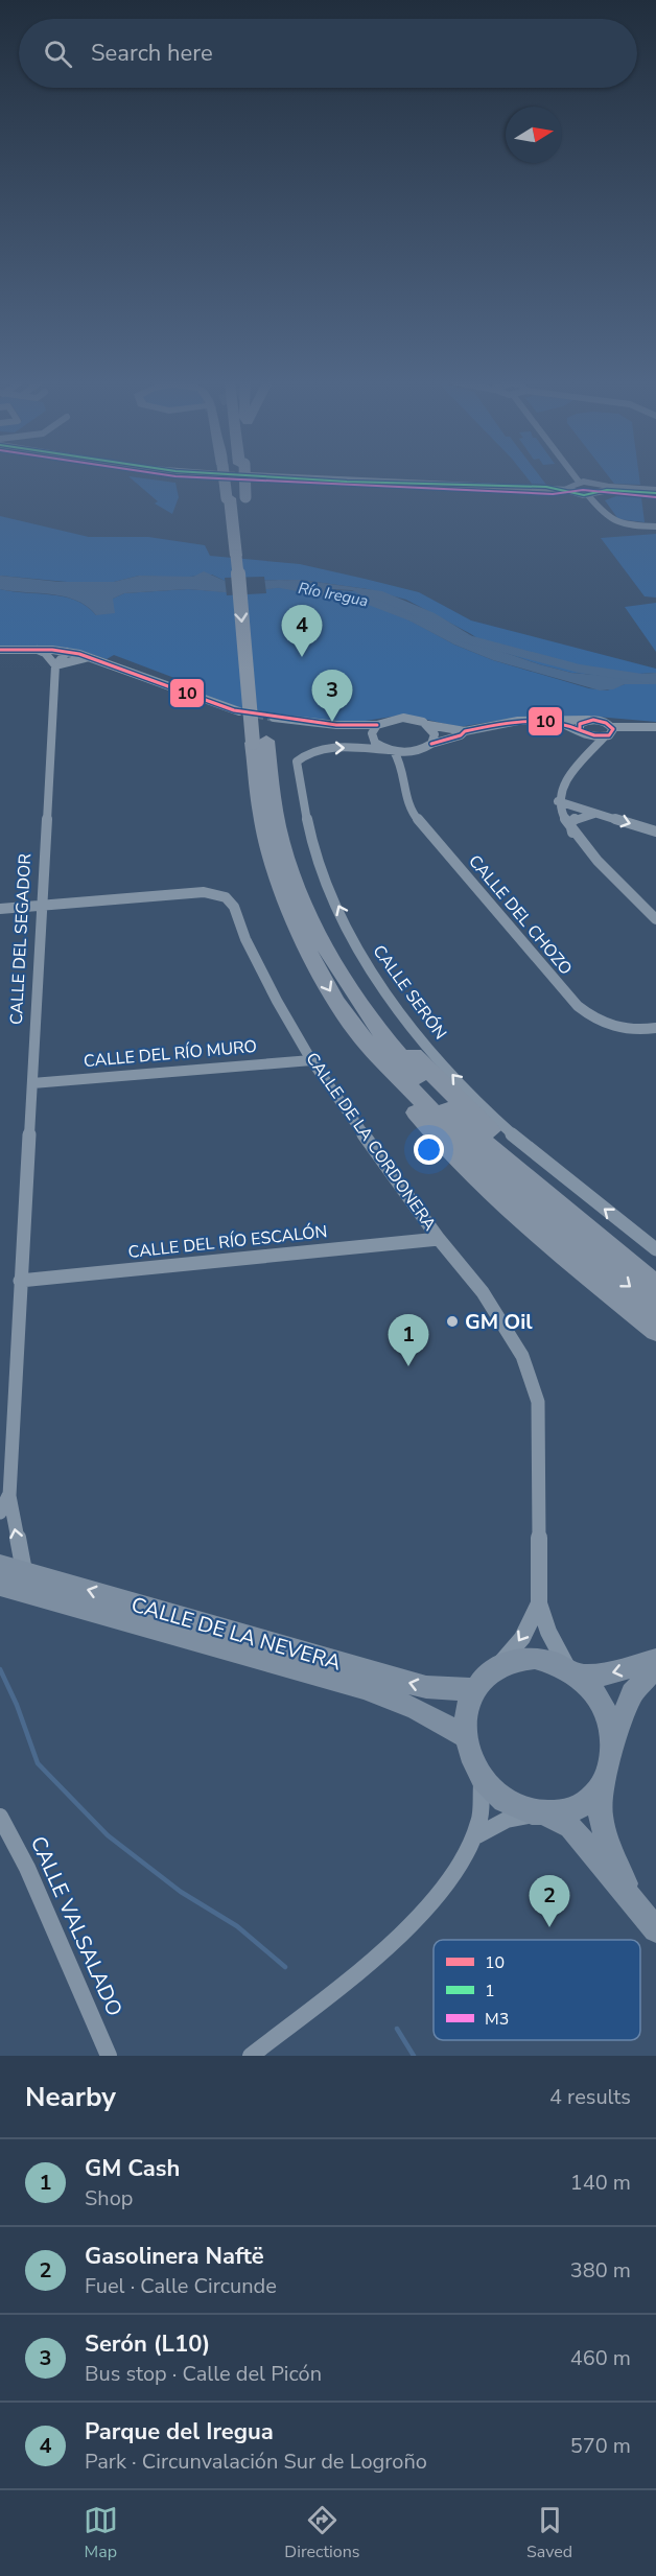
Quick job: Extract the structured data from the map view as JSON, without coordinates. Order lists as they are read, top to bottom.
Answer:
{
  "streets": {
    "main road": ["CALLE DE LA NEVERA"],
    "street": [
      "CALLE DEL CHOZO",
      "CALLE DEL SEGADOR",
      "CALLE SERÓN",
      "CALLE DEL RÍO MURO",
      "CALLE DE LA CORDONERA",
      "CALLE DEL RÍO ESCALÓN",
      "CALLE VALSALADO"
    ]
  },
  "crossings": [
    ["CALLE DEL CHOZO", "CALLE SERÓN"],
    ["CALLE DEL SEGADOR", "CALLE DEL RÍO MURO"],
    ["CALLE DEL SEGADOR", "CALLE DE LA CORDONERA"],
    ["CALLE DEL SEGADOR", "CALLE DEL RÍO ESCALÓN"],
    ["CALLE DEL SEGADOR", "CALLE DE LA NEVERA"],
    ["CALLE DEL RÍO MURO", "CALLE DE LA CORDONERA"],
    ["CALLE DE LA CORDONERA", "CALLE DEL RÍO ESCALÓN"],
    ["CALLE DE LA CORDONERA", "CALLE DE LA NEVERA"]
  ],
  "water": ["Río Iregua"],
  "places": ["GM Oil"],
  "lines": ["transit line 1", "transit line M3", "transit line 10"],
  "legend": ["10", "1", "M3"],
  "north": "right",
  "page": {
    "search": "Search here",
    "pins": [
      "4",
      "3",
      "1",
      "2"
    ],
    "heading": ["Nearby", "4 results"],
    "list": [
      {
        "mark": "1",
        "name": "GM Cash",
        "note": "Shop",
        "value": "140 m"
      },
      {
        "mark": "2",
        "name": "Gasolinera Naftë",
        "note": "Fuel · Calle Circunde",
        "value": "380 m"
      },
      {
        "mark": "3",
        "name": "Serón (L10)",
        "note": "Bus stop · Calle del Picón",
        "value": "460 m"
      },
      {
        "mark": "4",
        "name": "Parque del Iregua",
        "note": "Park · Circunvalación Sur de Logroño",
        "value": "570 m"
      }
    ],
    "nav": ["Map", "Directions", "Saved"]
  }
}
